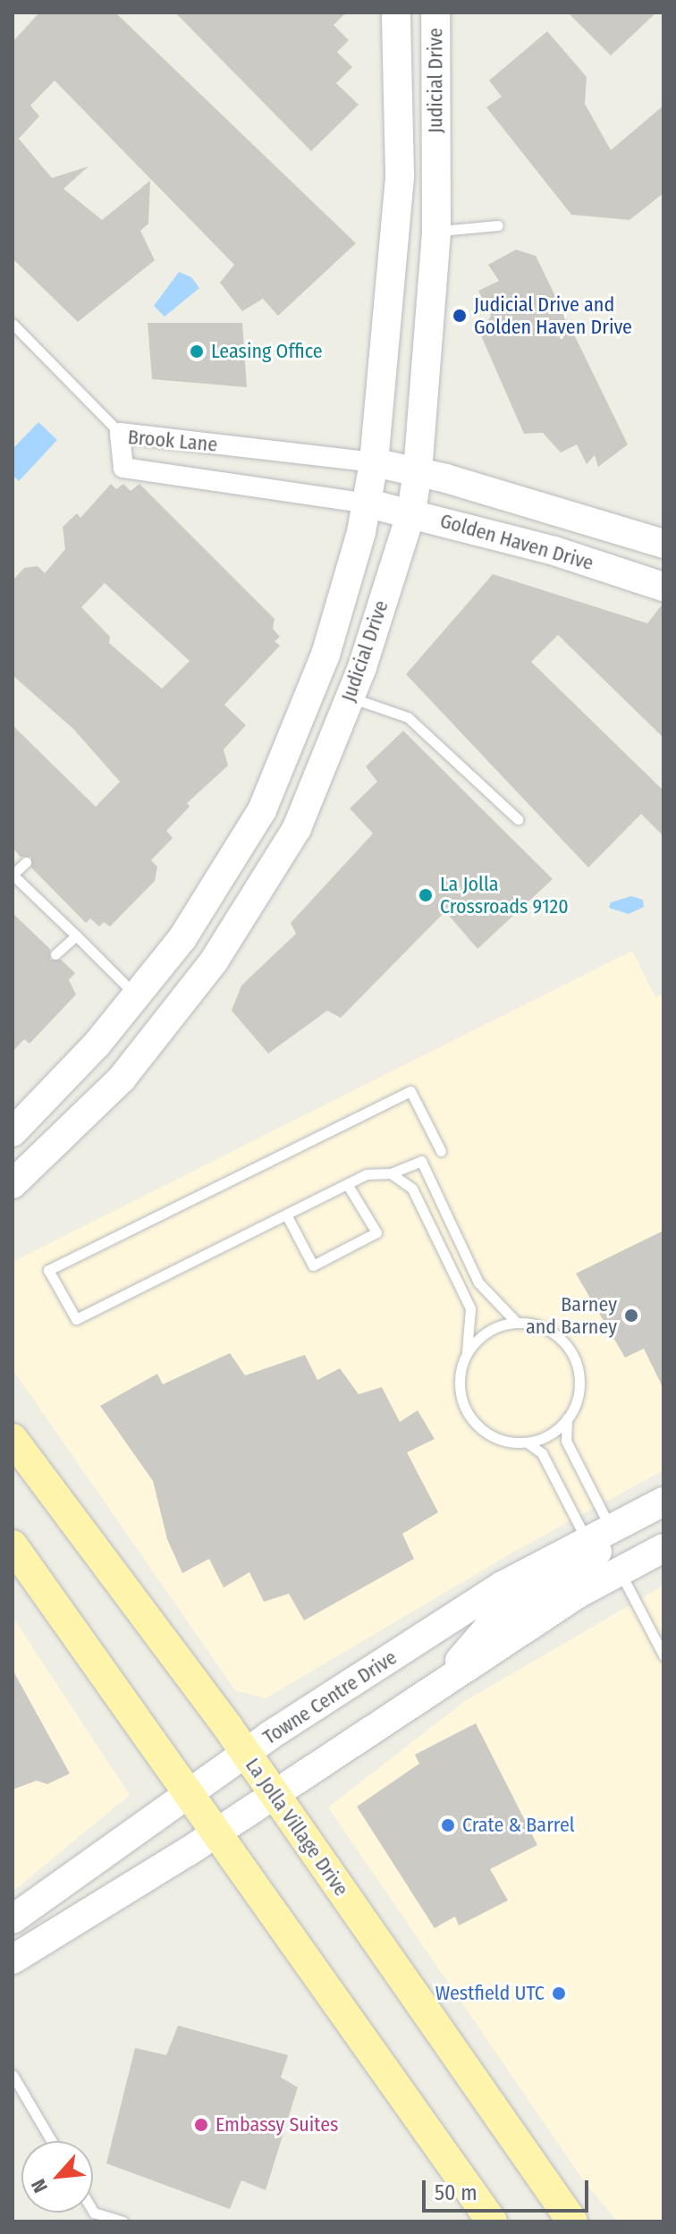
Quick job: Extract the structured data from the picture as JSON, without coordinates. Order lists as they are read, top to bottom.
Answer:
{
  "streets": {
    "main road": ["La Jolla Village Drive"],
    "street": [
      "Judicial Drive",
      "Brook Lane",
      "Golden Haven Drive",
      "Towne Centre Drive"
    ]
  },
  "crossings": [
    ["Judicial Drive", "Brook Lane"],
    ["Judicial Drive", "Golden Haven Drive"],
    ["Brook Lane", "Golden Haven Drive"],
    ["Towne Centre Drive", "La Jolla Village Drive"]
  ],
  "places": [
    "Judicial Drive and Golden Haven Drive",
    "Leasing Office",
    "La Jolla Crossroads 9120",
    "Barney and Barney",
    "Crate & Barrel",
    "Westfield UTC",
    "Embassy Suites"
  ],
  "scale_bar": "50 m",
  "north": "bottom left"
}
